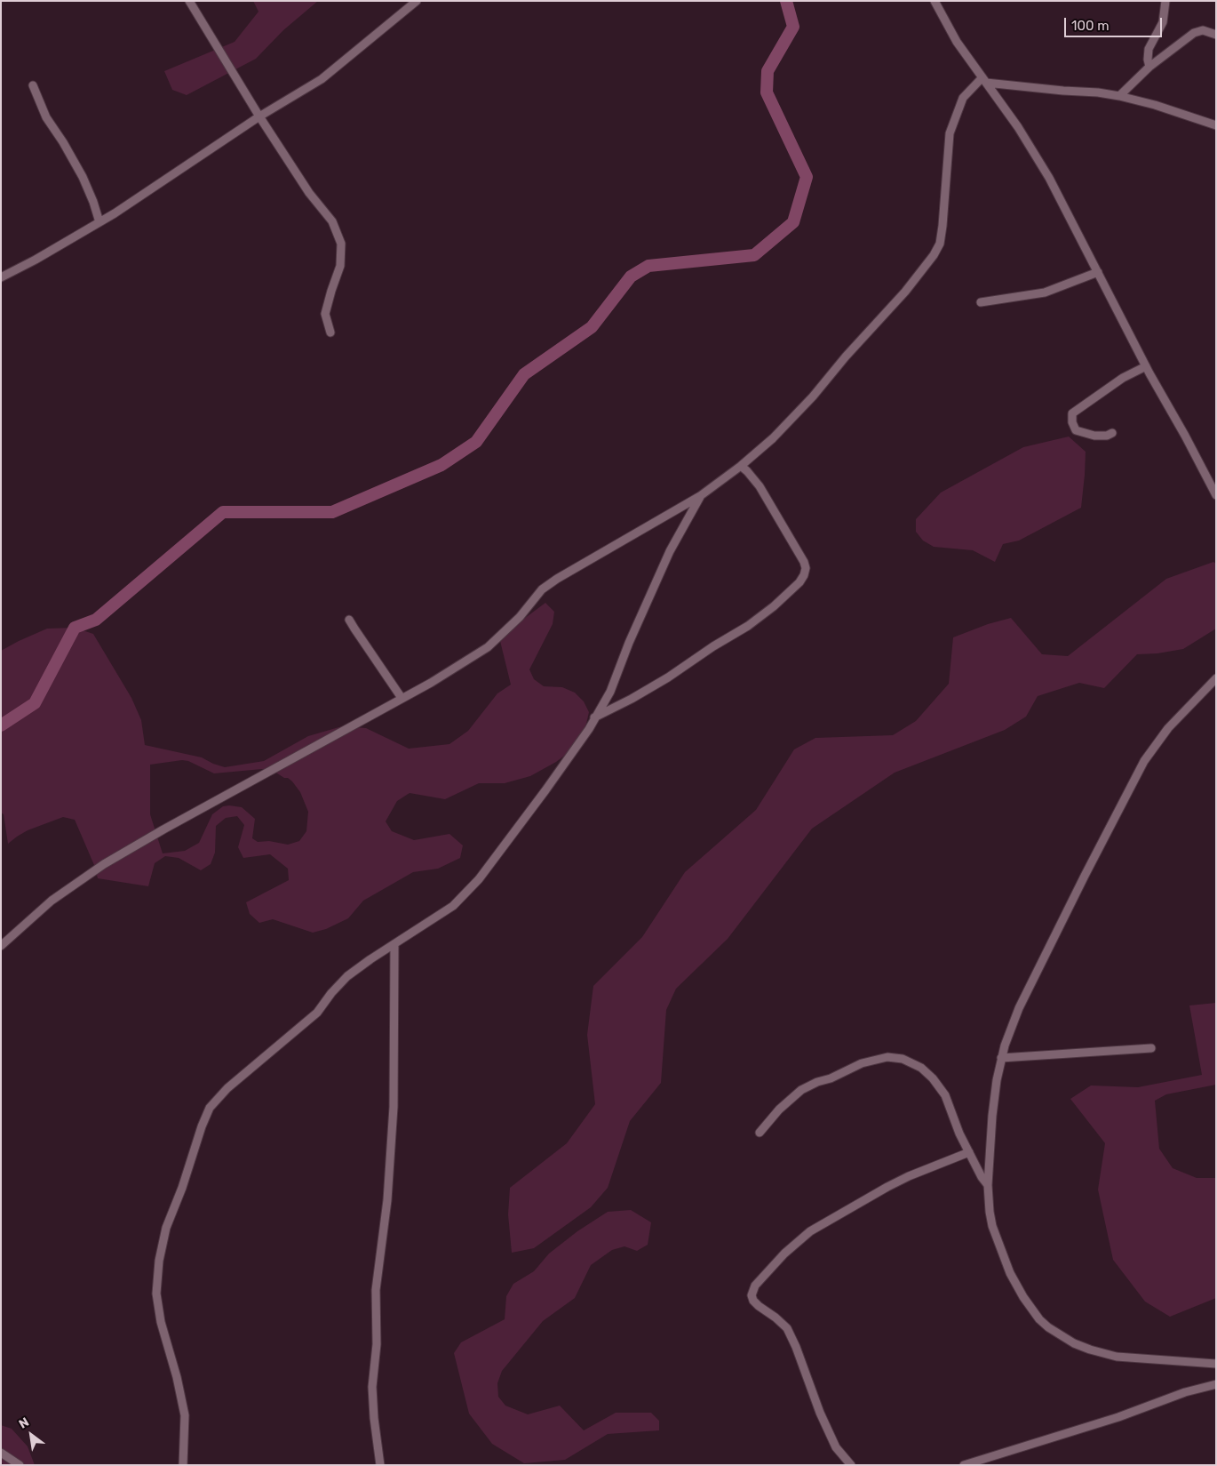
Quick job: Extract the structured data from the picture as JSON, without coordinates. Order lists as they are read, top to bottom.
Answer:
{
  "scale_bar": "100 m",
  "north": "top left"
}
